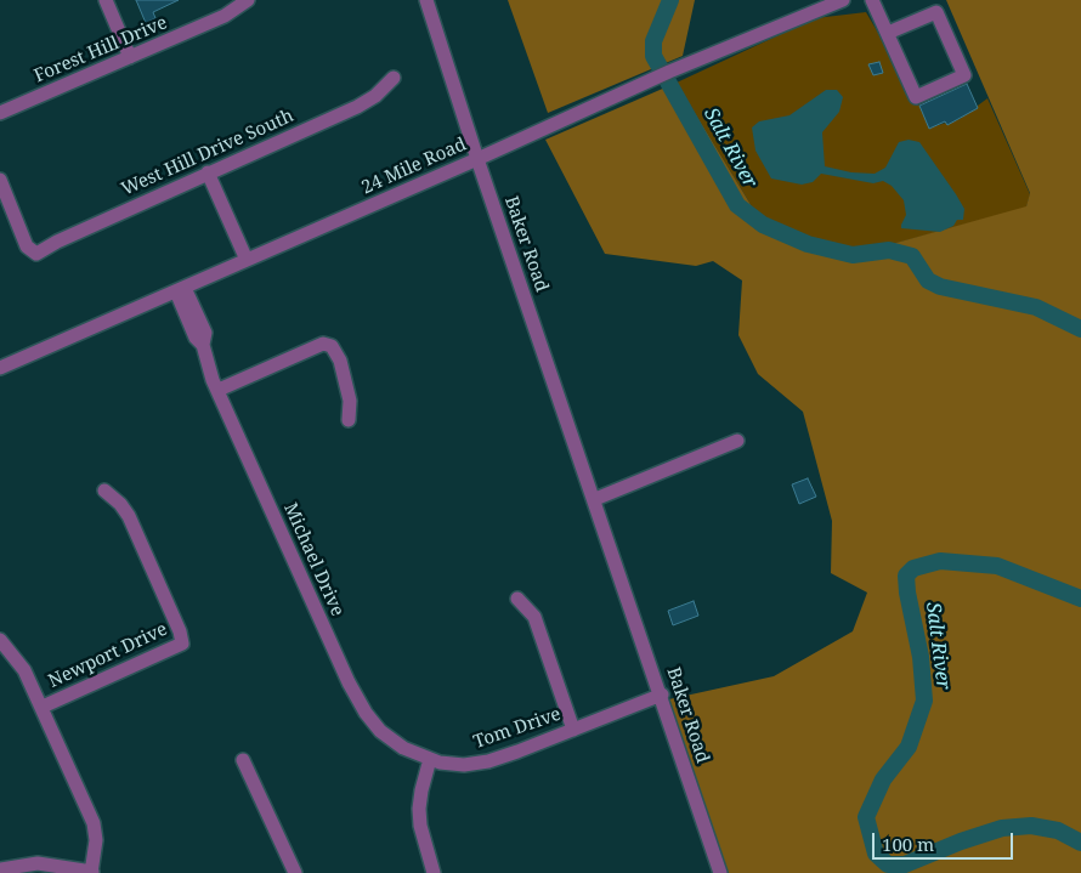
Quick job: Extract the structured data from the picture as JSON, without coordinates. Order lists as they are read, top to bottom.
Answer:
{
  "streets": {
    "street": [
      "Forest Hill Drive",
      "West Hill Drive South",
      "24 Mile Road",
      "Baker Road",
      "Michael Drive",
      "Newport Drive",
      "Tom Drive"
    ]
  },
  "crossings": [
    ["24 Mile Road", "Baker Road"],
    ["24 Mile Road", "Michael Drive"],
    ["Baker Road", "Tom Drive"],
    ["Michael Drive", "Tom Drive"]
  ],
  "water": ["Salt River"],
  "scale_bar": "100 m"
}
